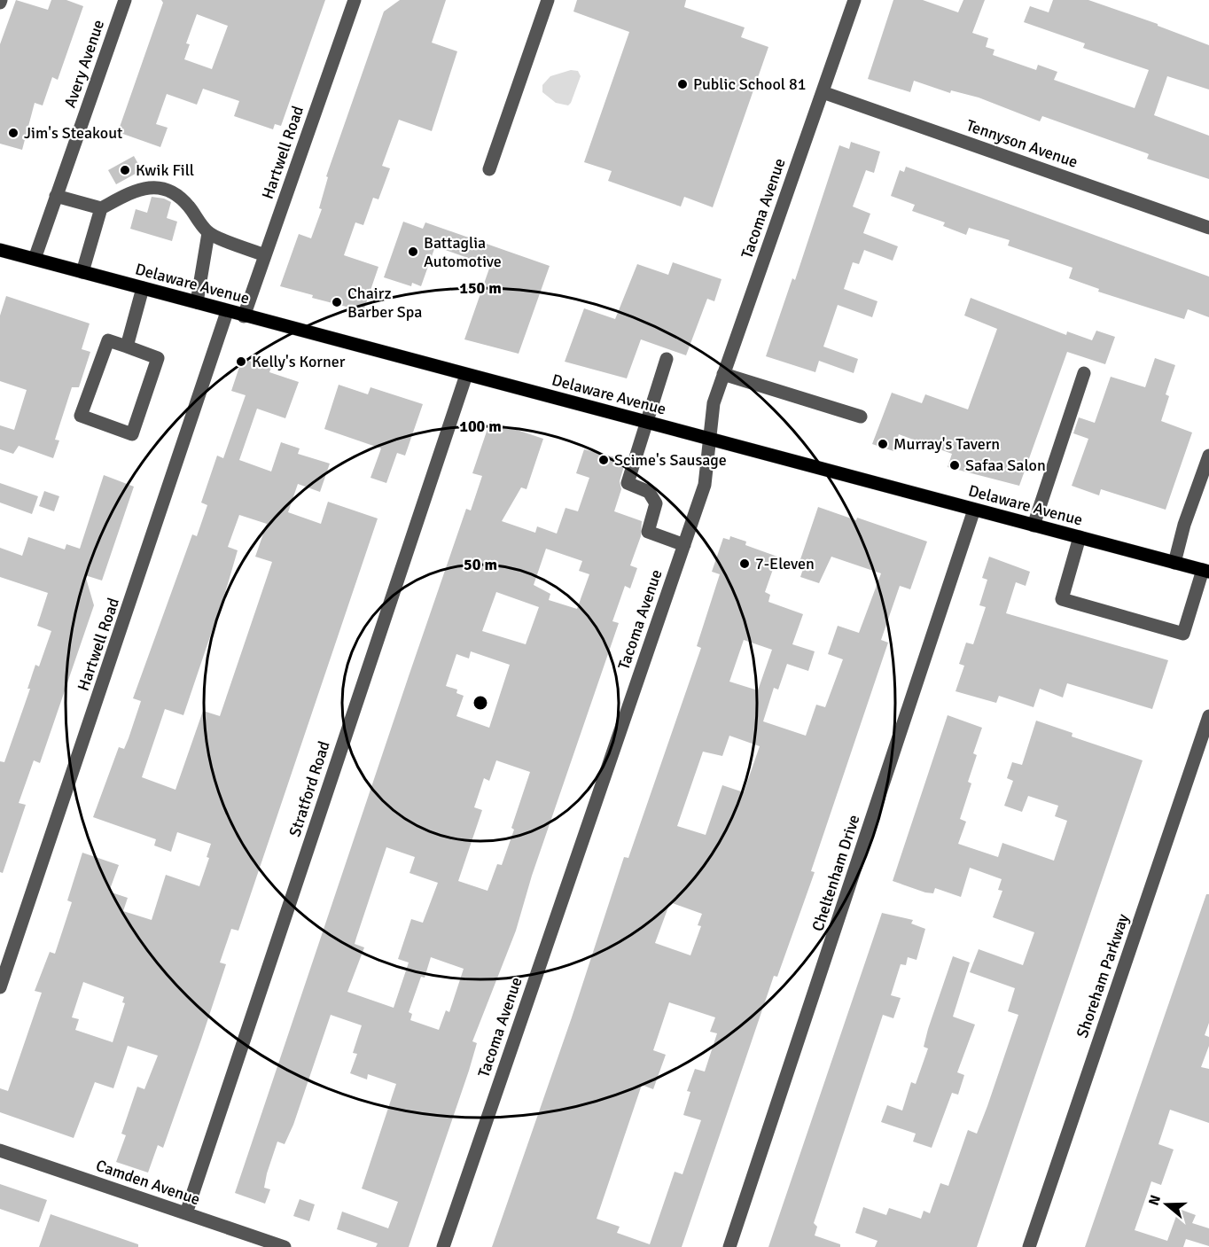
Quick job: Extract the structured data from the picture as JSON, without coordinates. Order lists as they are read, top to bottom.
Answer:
{
  "streets": {
    "main road": ["Delaware Avenue"],
    "street": [
      "Avery Avenue",
      "Tennyson Avenue",
      "Hartwell Road",
      "Tacoma Avenue",
      "Stratford Road",
      "Cheltenham Drive",
      "Shoreham Parkway",
      "Camden Avenue"
    ]
  },
  "crossings": [
    ["Avery Avenue", "Delaware Avenue"],
    ["Tennyson Avenue", "Tacoma Avenue"],
    ["Hartwell Road", "Delaware Avenue"],
    ["Tacoma Avenue", "Delaware Avenue"],
    ["Delaware Avenue", "Stratford Road"],
    ["Delaware Avenue", "Cheltenham Drive"],
    ["Stratford Road", "Camden Avenue"]
  ],
  "places": [
    "Public School 81",
    "Jim's Steakout",
    "Kwik Fill",
    "Battaglia Automotive",
    "Chairz Barber Spa",
    "Kelly's Korner",
    "Murray's Tavern",
    "Scime's Sausage",
    "Safaa Salon",
    "7-Eleven"
  ],
  "north": "left",
  "rings": ["150 m", "100 m", "50 m"]
}
